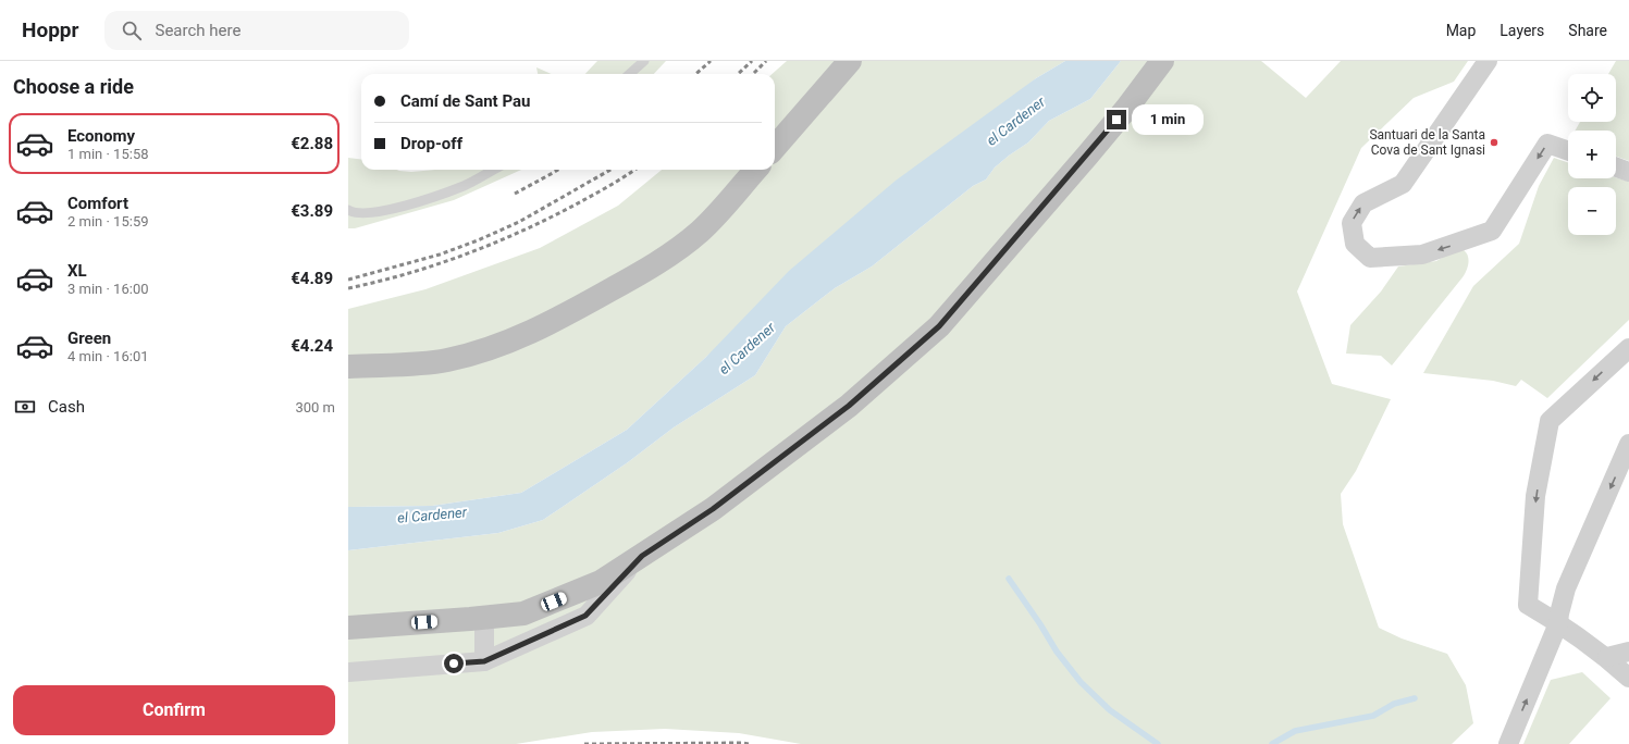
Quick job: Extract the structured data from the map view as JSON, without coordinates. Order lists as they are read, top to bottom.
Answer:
{
  "water": ["el Cardener"],
  "places": ["Santuari de la Santa Cova de Sant Ignasi"],
  "page": {
    "header": "Hoppr",
    "search": "Search here",
    "nav": ["Map", "Layers", "Share"],
    "heading": "Choose a ride",
    "map_buttons": ["+", "−"],
    "banner": ["Camí de Sant Pau", "Drop-off"],
    "bubble": "1 min",
    "list": [
      {
        "name": "Economy",
        "note": "1 min · 15:58",
        "value": "€2.88"
      },
      {
        "name": "Comfort",
        "note": "2 min · 15:59",
        "value": "€3.89"
      },
      {
        "name": "XL",
        "note": "3 min · 16:00",
        "value": "€4.89"
      },
      {
        "name": "Green",
        "note": "4 min · 16:01",
        "value": "€4.24"
      }
    ],
    "pay": ["Cash", "300 m"],
    "buttons": "Confirm"
  }
}
